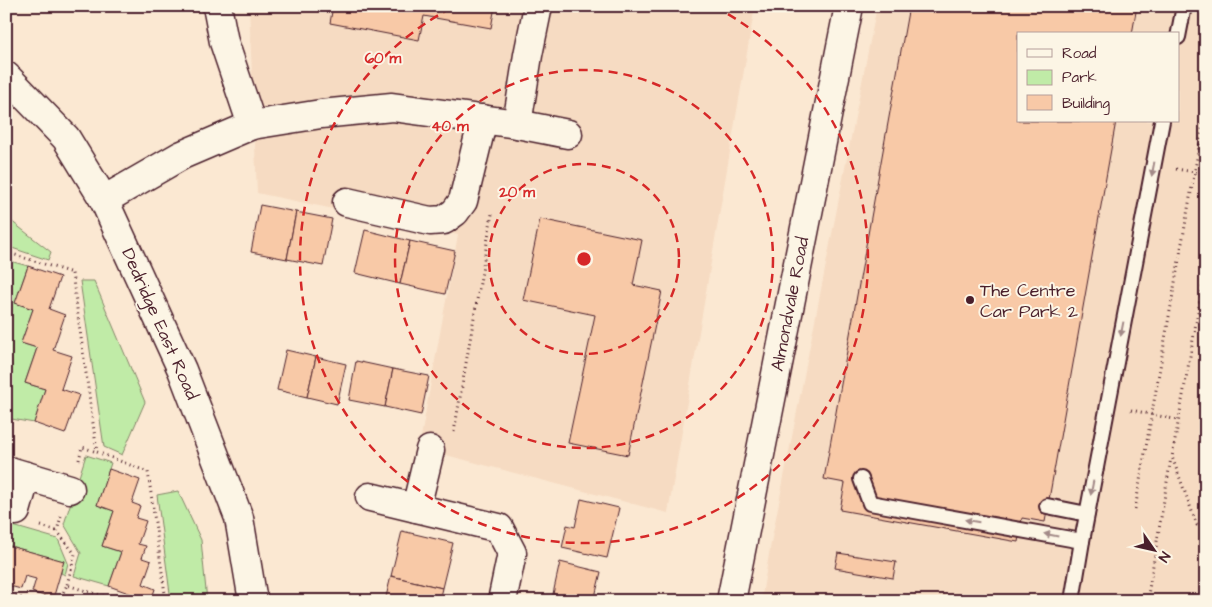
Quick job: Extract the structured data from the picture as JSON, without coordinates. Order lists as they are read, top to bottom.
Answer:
{
  "streets": {
    "street": ["Almondvale Road", "Dedridge East Road"]
  },
  "places": ["The Centre Car Park 2"],
  "legend": ["Road", "Park", "Building"],
  "north": "bottom right",
  "rings": ["60 m", "40 m", "20 m"]
}
